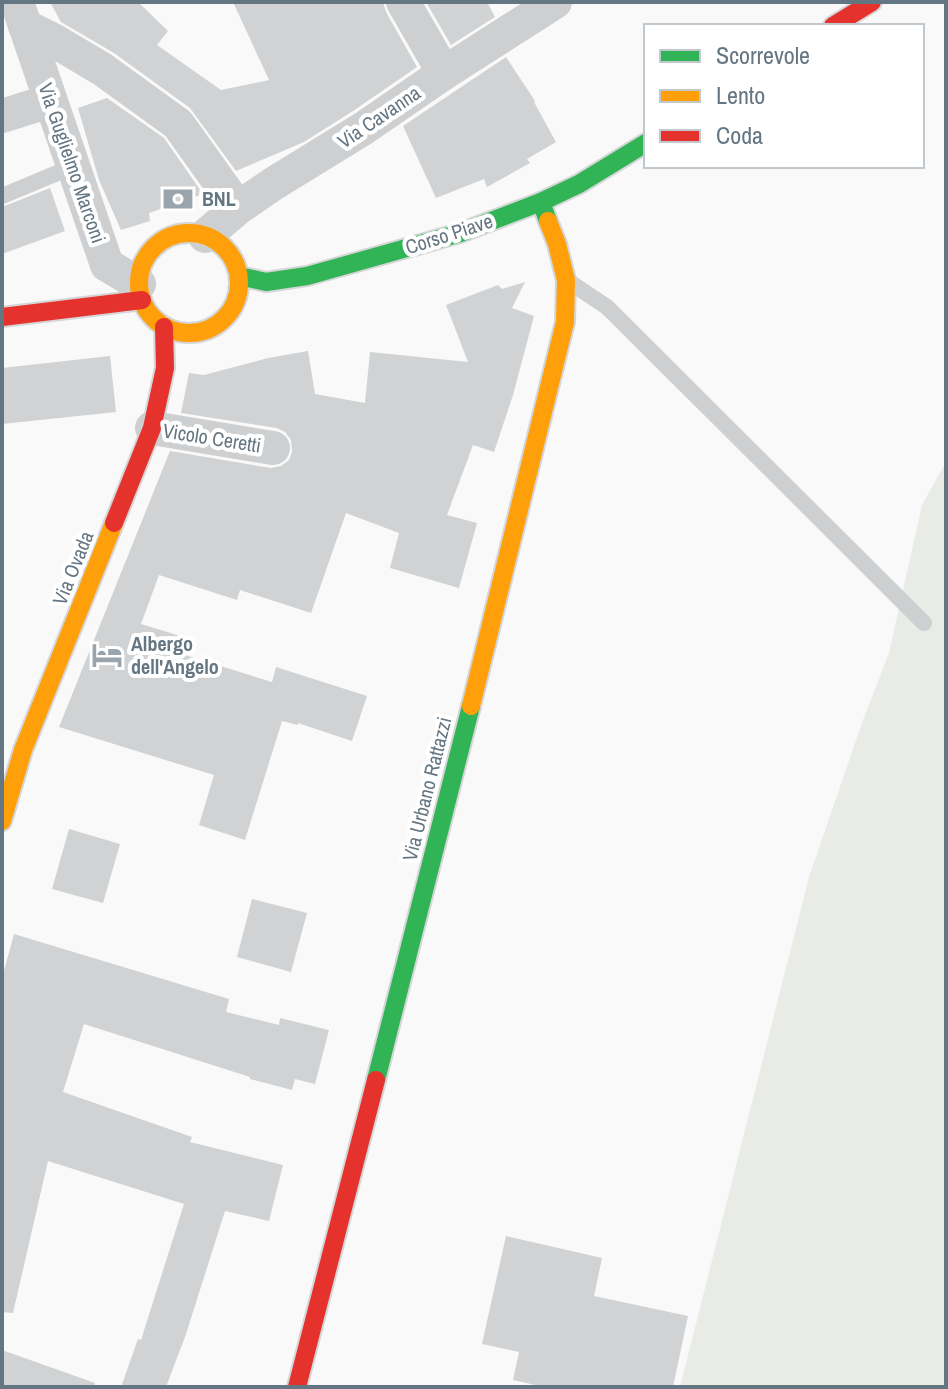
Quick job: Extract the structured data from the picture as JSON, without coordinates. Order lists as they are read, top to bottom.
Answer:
{
  "streets": {
    "main road": ["Corso Piave", "Via Ovada", "Via Urbano Rattazzi"],
    "street": ["Via Cavanna", "Via Guglielmo Marconi", "Vicolo Ceretti"]
  },
  "crossings": [
    ["Via Cavanna", "Via Guglielmo Marconi"],
    ["Via Cavanna", "Corso Piave"],
    ["Via Cavanna", "Via Ovada"],
    ["Via Guglielmo Marconi", "Corso Piave"],
    ["Via Guglielmo Marconi", "Via Ovada"],
    ["Corso Piave", "Via Ovada"],
    ["Corso Piave", "Via Urbano Rattazzi"],
    ["Vicolo Ceretti", "Via Ovada"]
  ],
  "places": {
    "bank": ["BNL"],
    "hotel": ["Albergo dell'Angelo"]
  },
  "legend": ["Scorrevole", "Lento", "Coda"]
}
